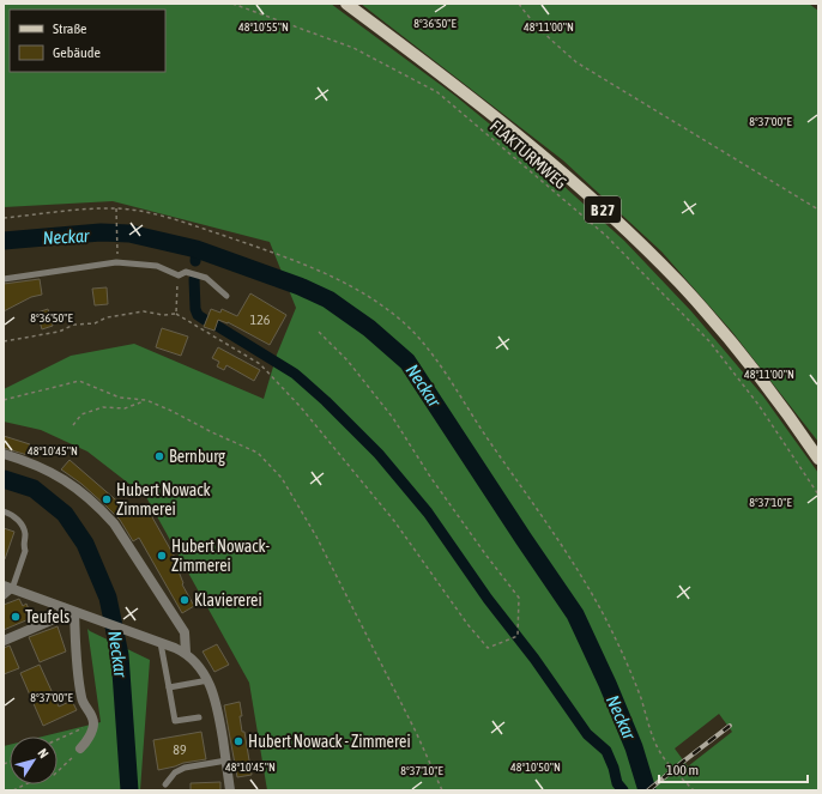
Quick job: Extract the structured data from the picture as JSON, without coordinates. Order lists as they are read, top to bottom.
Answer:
{
  "streets": {
    "main road": ["B 27"],
    "path": ["FLAKTURMWEG"]
  },
  "water": ["Neckar"],
  "places": [
    "Bernburg",
    "Hubert Nowack Zimmerei",
    "Hubert Nowack- Zimmerei",
    "Klaviererei",
    "Teufels",
    "Hubert Nowack - Zimmerei"
  ],
  "house_numbers": ["126", "89"],
  "legend": ["Straße", "Gebäude"],
  "scale_bar": "100 m",
  "north": "top right",
  "coordinates": [
    "8°36'50\"E",
    "48°10'55\"N",
    "48°11'00\"N",
    "8°37'00\"E",
    "48°10'45\"N",
    "8°37'10\"E",
    "48°10'50\"N"
  ]
}
